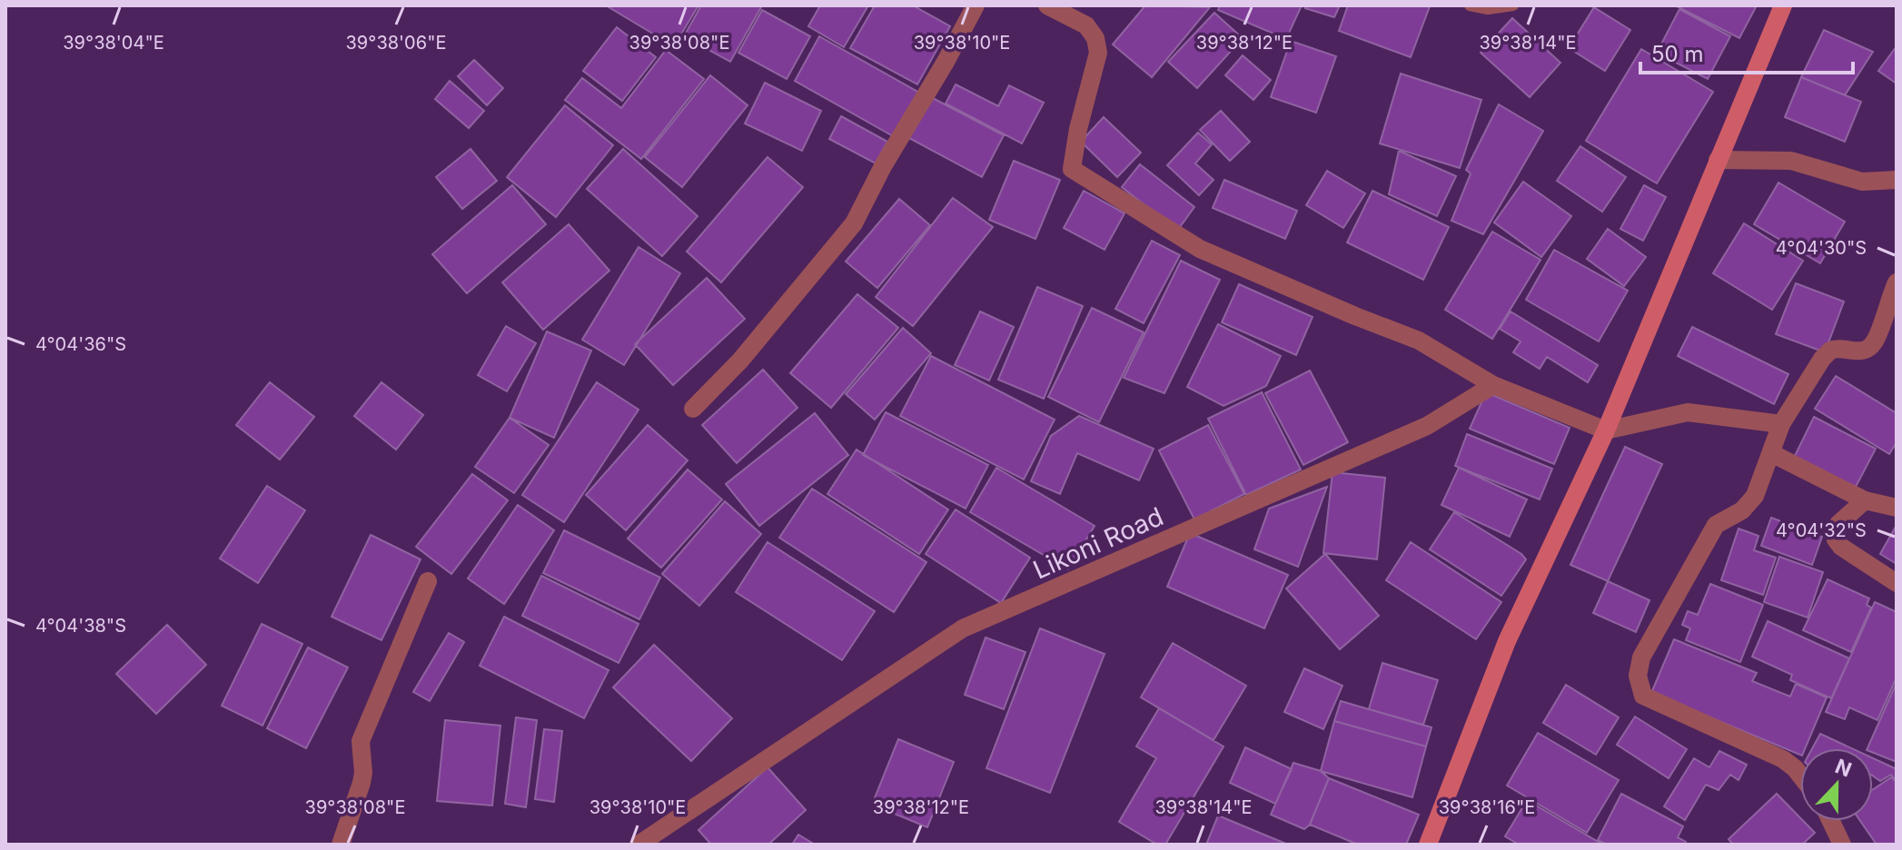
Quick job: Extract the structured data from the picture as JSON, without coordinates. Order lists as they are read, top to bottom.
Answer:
{
  "streets": {
    "street": ["Likoni Road"]
  },
  "scale_bar": "50 m",
  "north": "top",
  "coordinates": [
    "39°38'04\"E",
    "39°38'06\"E",
    "39°38'08\"E",
    "39°38'10\"E",
    "39°38'12\"E",
    "39°38'14\"E",
    "4°04'30\"S",
    "4°04'36\"S",
    "4°04'32\"S",
    "4°04'38\"S",
    "39°38'16\"E"
  ]
}
